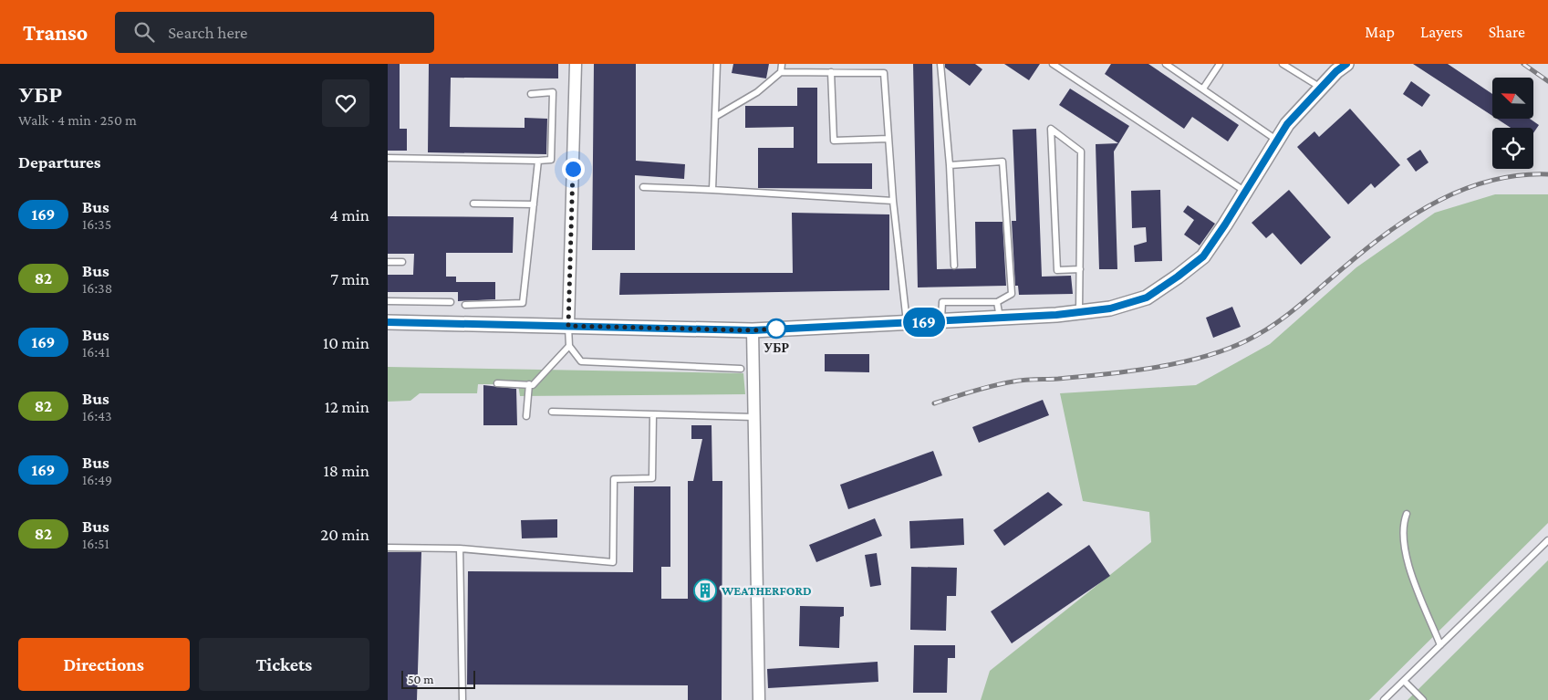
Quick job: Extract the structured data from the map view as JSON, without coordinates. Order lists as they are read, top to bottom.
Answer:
{
  "places": {
    "other": ["УБР"],
    "building": ["WEATHERFORD"]
  },
  "lines": ["bus line 169"],
  "scale_bar": "50 m",
  "north": "top left",
  "page": {
    "header": "Transo",
    "search": "Search here",
    "nav": ["Map", "Layers", "Share"],
    "heading": [
      ["УБР", "Walk · 4 min · 250 m"],
      "Departures"
    ],
    "on_map": "169",
    "list": [
      {
        "mark": "169",
        "name": "Bus",
        "note": "16:35",
        "value": "4 min"
      },
      {
        "mark": "82",
        "name": "Bus",
        "note": "16:38",
        "value": "7 min"
      },
      {
        "mark": "169",
        "name": "Bus",
        "note": "16:41",
        "value": "10 min"
      },
      {
        "mark": "82",
        "name": "Bus",
        "note": "16:43",
        "value": "12 min"
      },
      {
        "mark": "169",
        "name": "Bus",
        "note": "16:49",
        "value": "18 min"
      },
      {
        "mark": "82",
        "name": "Bus",
        "note": "16:51",
        "value": "20 min"
      }
    ],
    "buttons": ["Directions", "Tickets"],
    "scale": "50 m"
  }
}
